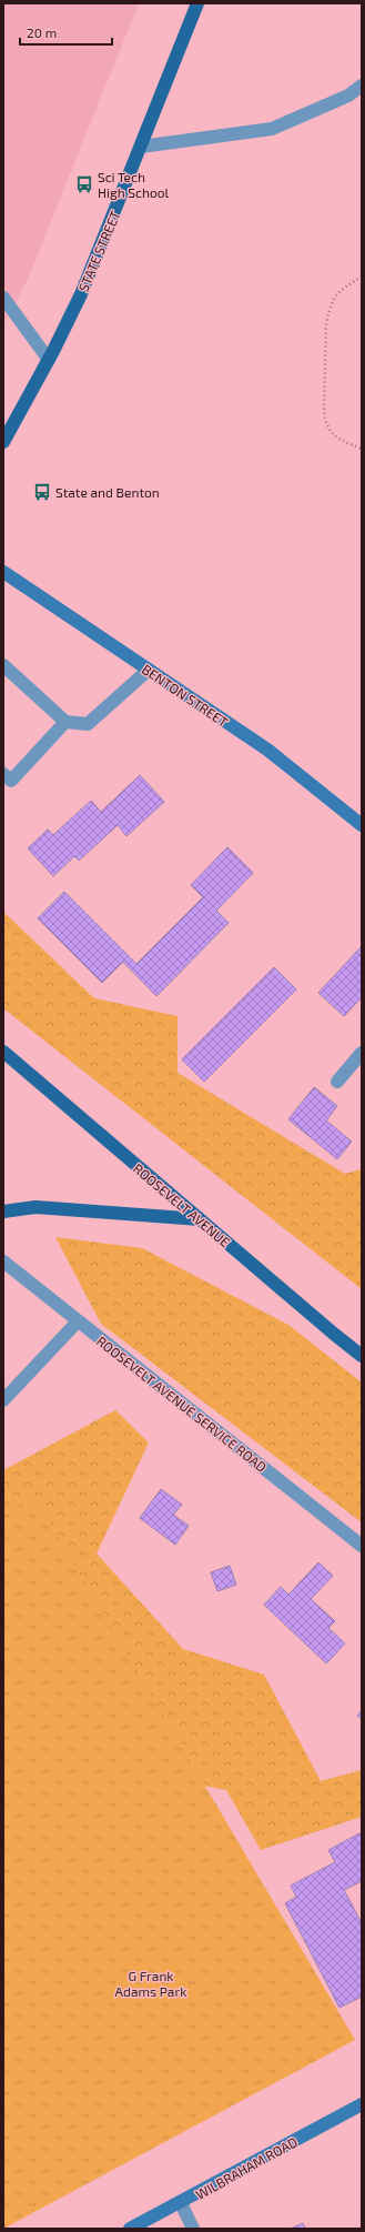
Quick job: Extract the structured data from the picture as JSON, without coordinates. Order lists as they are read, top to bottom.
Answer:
{
  "streets": {
    "main road": [
      "STATE STREET",
      "BENTON STREET",
      "ROOSEVELT AVENUE",
      "WILBRAHAM ROAD"
    ],
    "street": ["ROOSEVELT AVENUE SERVICE ROAD"]
  },
  "parks": ["G Frank Adams Park"],
  "places": {
    "bus stop": ["Sci Tech High School", "State and Benton"]
  },
  "scale_bar": "20 m"
}
